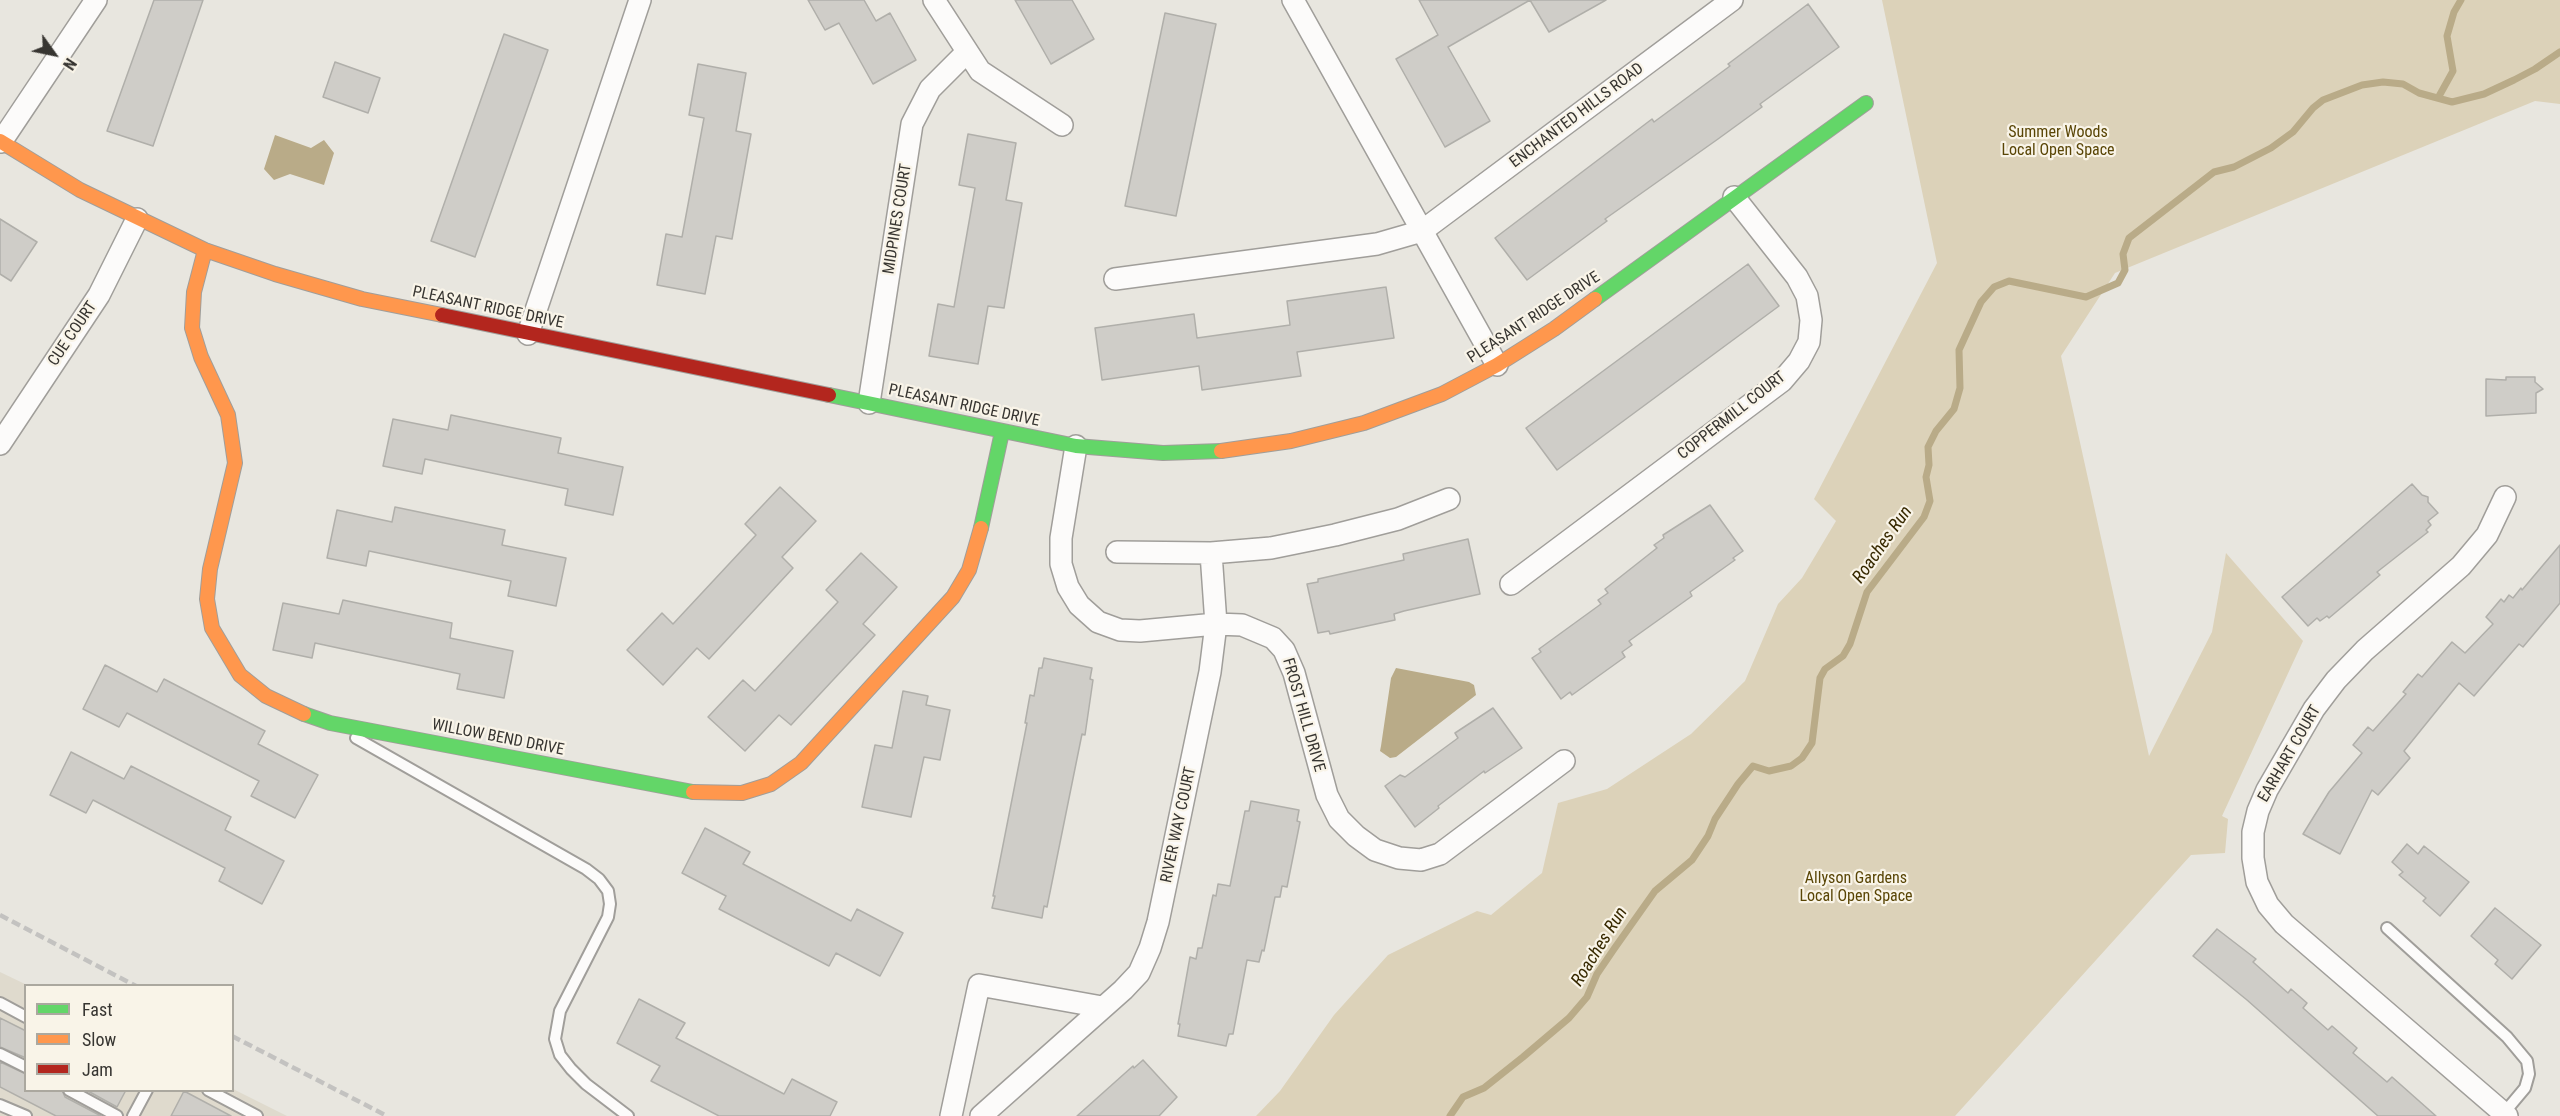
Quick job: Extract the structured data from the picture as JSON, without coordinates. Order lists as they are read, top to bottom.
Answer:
{
  "streets": {
    "street": [
      "ENCHANTED HILLS ROAD",
      "MIDPINES COURT",
      "PLEASANT RIDGE DRIVE",
      "CUE COURT",
      "COPPERMILL COURT",
      "FROST HILL DRIVE",
      "WILLOW BEND DRIVE",
      "EARHART COURT",
      "RIVER WAY COURT"
    ]
  },
  "crossings": [
    ["MIDPINES COURT", "PLEASANT RIDGE DRIVE"],
    ["PLEASANT RIDGE DRIVE", "CUE COURT"],
    ["PLEASANT RIDGE DRIVE", "COPPERMILL COURT"],
    ["PLEASANT RIDGE DRIVE", "FROST HILL DRIVE"],
    ["PLEASANT RIDGE DRIVE", "WILLOW BEND DRIVE"],
    ["FROST HILL DRIVE", "RIVER WAY COURT"]
  ],
  "water": ["Roaches Run"],
  "parks": ["Summer Woods Local Open Space", "Allyson Gardens Local Open Space"],
  "legend": ["Fast", "Slow", "Jam"],
  "north": "bottom right"
}
